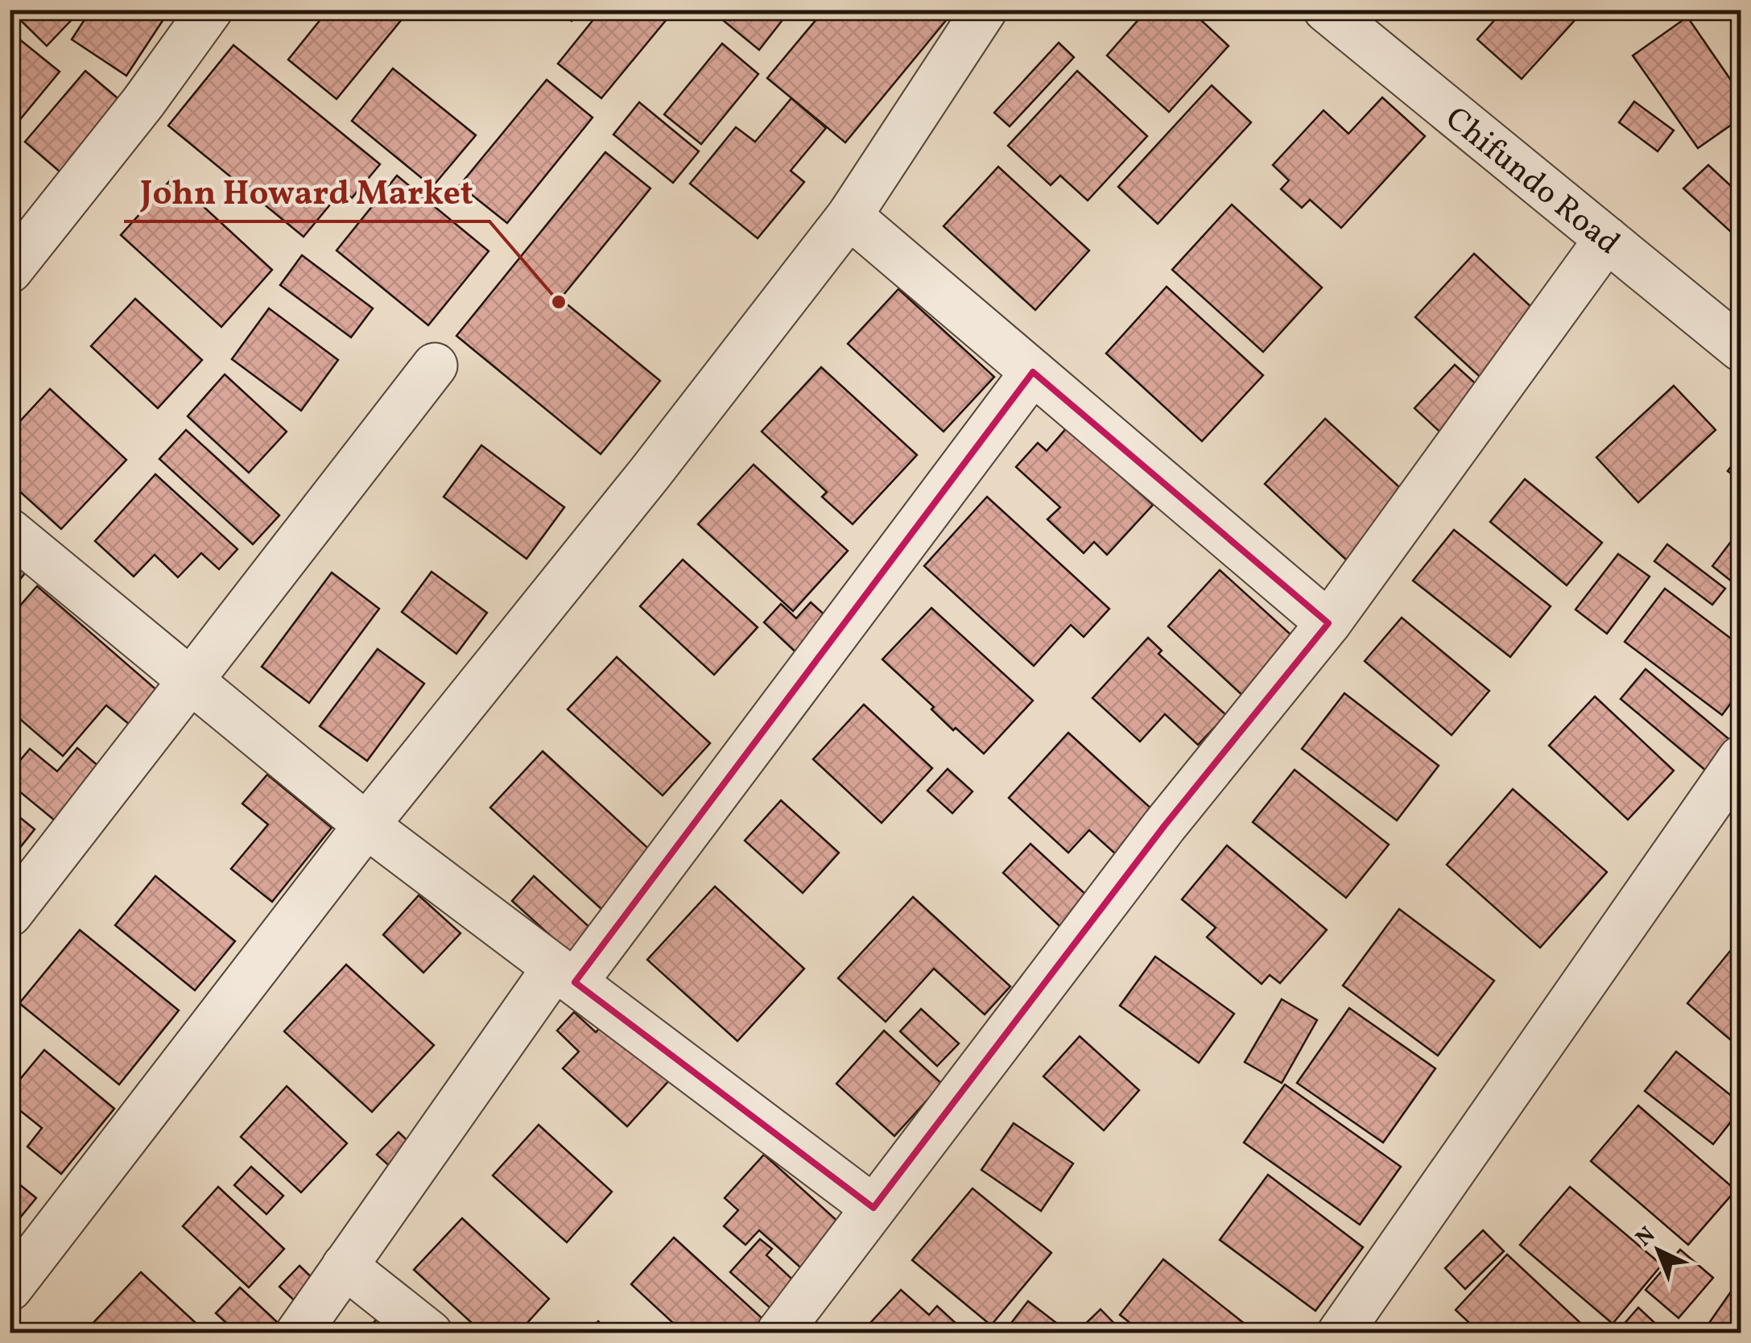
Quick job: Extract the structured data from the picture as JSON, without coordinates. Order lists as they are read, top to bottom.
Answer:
{
  "streets": {
    "street": ["Chifundo Road"]
  },
  "places": ["John Howard Market"],
  "north": "top left"
}
